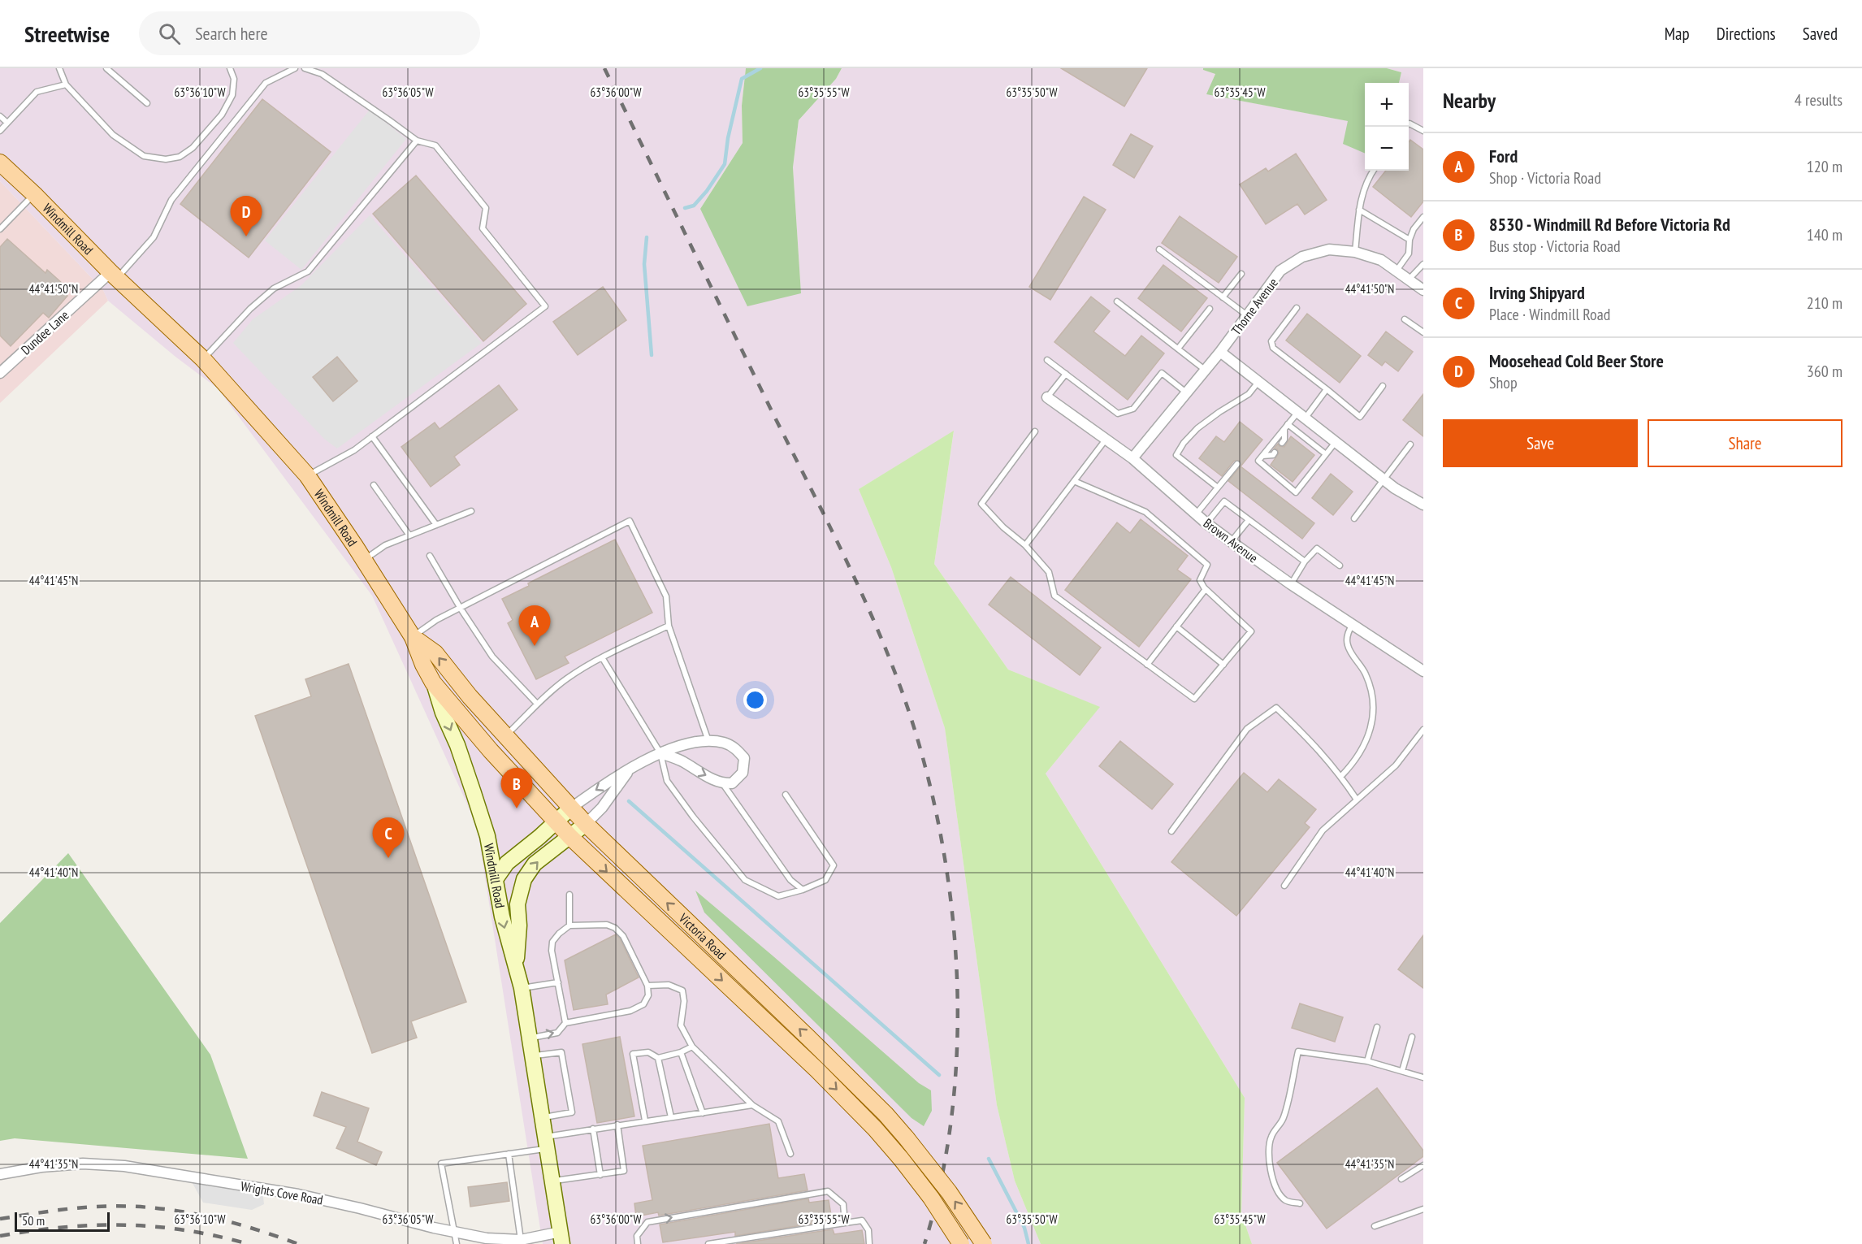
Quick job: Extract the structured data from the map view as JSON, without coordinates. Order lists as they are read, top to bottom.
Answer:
{
  "streets": {
    "main road": ["Windmill Road", "Victoria Road"],
    "street": [
      "Thorne Avenue",
      "Dundee Lane",
      "Brown Avenue",
      "Wrights Cove Road"
    ]
  },
  "crossings": [
    ["Windmill Road", "Dundee Lane"],
    ["Windmill Road", "Victoria Road"],
    ["Windmill Road", "Wrights Cove Road"],
    ["Thorne Avenue", "Brown Avenue"]
  ],
  "scale_bar": "50 m",
  "page": {
    "header": "Streetwise",
    "search": "Search here",
    "nav": ["Map", "Directions", "Saved"],
    "heading": ["Nearby", "4 results"],
    "map_buttons": ["+", "−"],
    "list": [
      {
        "mark": "A",
        "name": "Ford",
        "note": "Shop · Victoria Road",
        "value": "120 m"
      },
      {
        "mark": "B",
        "name": "8530 - Windmill Rd Before Victoria Rd",
        "note": "Bus stop · Victoria Road",
        "value": "140 m"
      },
      {
        "mark": "C",
        "name": "Irving Shipyard",
        "note": "Place · Windmill Road",
        "value": "210 m"
      },
      {
        "mark": "D",
        "name": "Moosehead Cold Beer Store",
        "note": "Shop",
        "value": "360 m"
      }
    ],
    "pins": [
      "D",
      "A",
      "B",
      "C"
    ],
    "buttons": ["Save", "Share"],
    "scale": "50 m"
  },
  "coordinates": [
    "63°36'10\"W",
    "63°36'05\"W",
    "63°36'00\"W",
    "63°35'55\"W",
    "63°35'50\"W",
    "63°35'45\"W",
    "44°41'50\"N",
    "44°41'45\"N",
    "44°41'40\"N",
    "44°41'35\"N"
  ]
}
